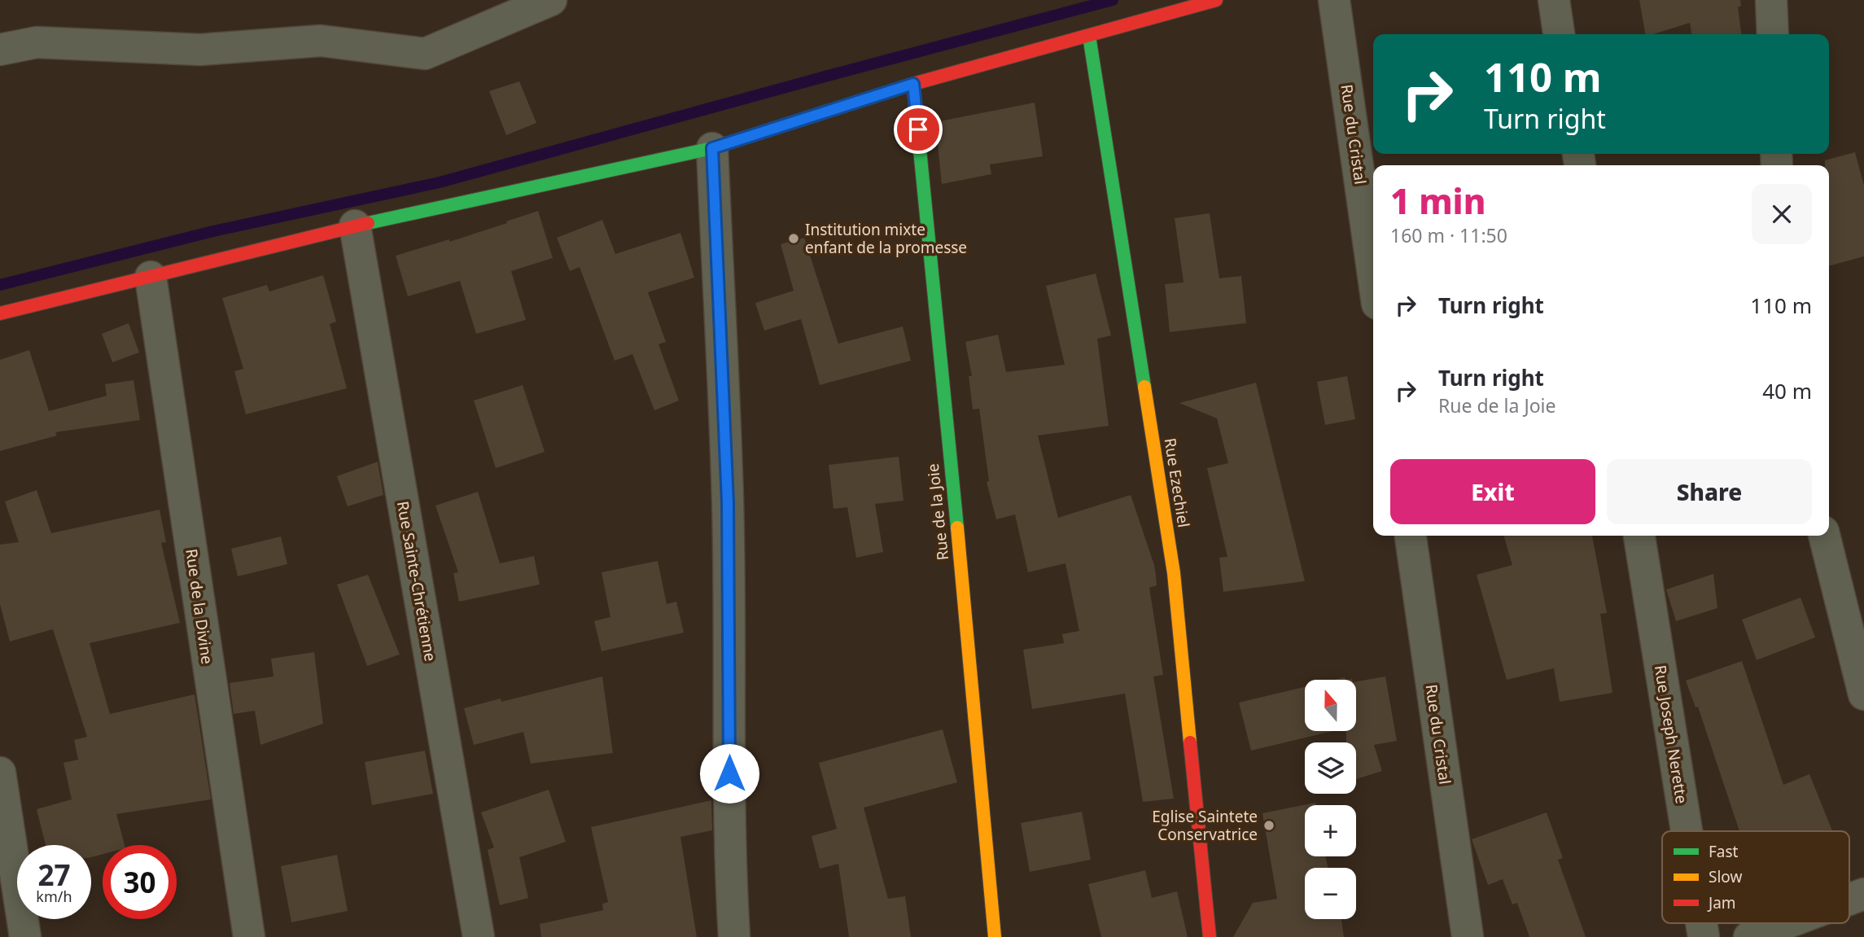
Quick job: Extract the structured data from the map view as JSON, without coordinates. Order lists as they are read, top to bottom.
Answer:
{
  "streets": {
    "street": [
      "Rue du Cristal",
      "Rue Ezechiel",
      "Rue de la Joie",
      "Rue Sainte-Chrétienne",
      "Rue de la Divine",
      "Rue Joseph Nerette"
    ]
  },
  "places": ["Institution mixte enfant de la promesse", "Eglise Saintete Conservatrice"],
  "legend": ["Fast", "Slow", "Jam"],
  "north": "top",
  "page": {
    "turn": ["110 m", "Turn right"],
    "heading": ["1 min", "160 m · 11:50"],
    "list": [
      {
        "name": "Turn right",
        "value": "110 m"
      },
      {
        "name": "Turn right",
        "note": "Rue de la Joie",
        "value": "40 m"
      }
    ],
    "buttons": ["Exit", "Share"],
    "map_buttons": ["+", "−"],
    "speed": "27 km/h",
    "limit": "30"
  }
}
